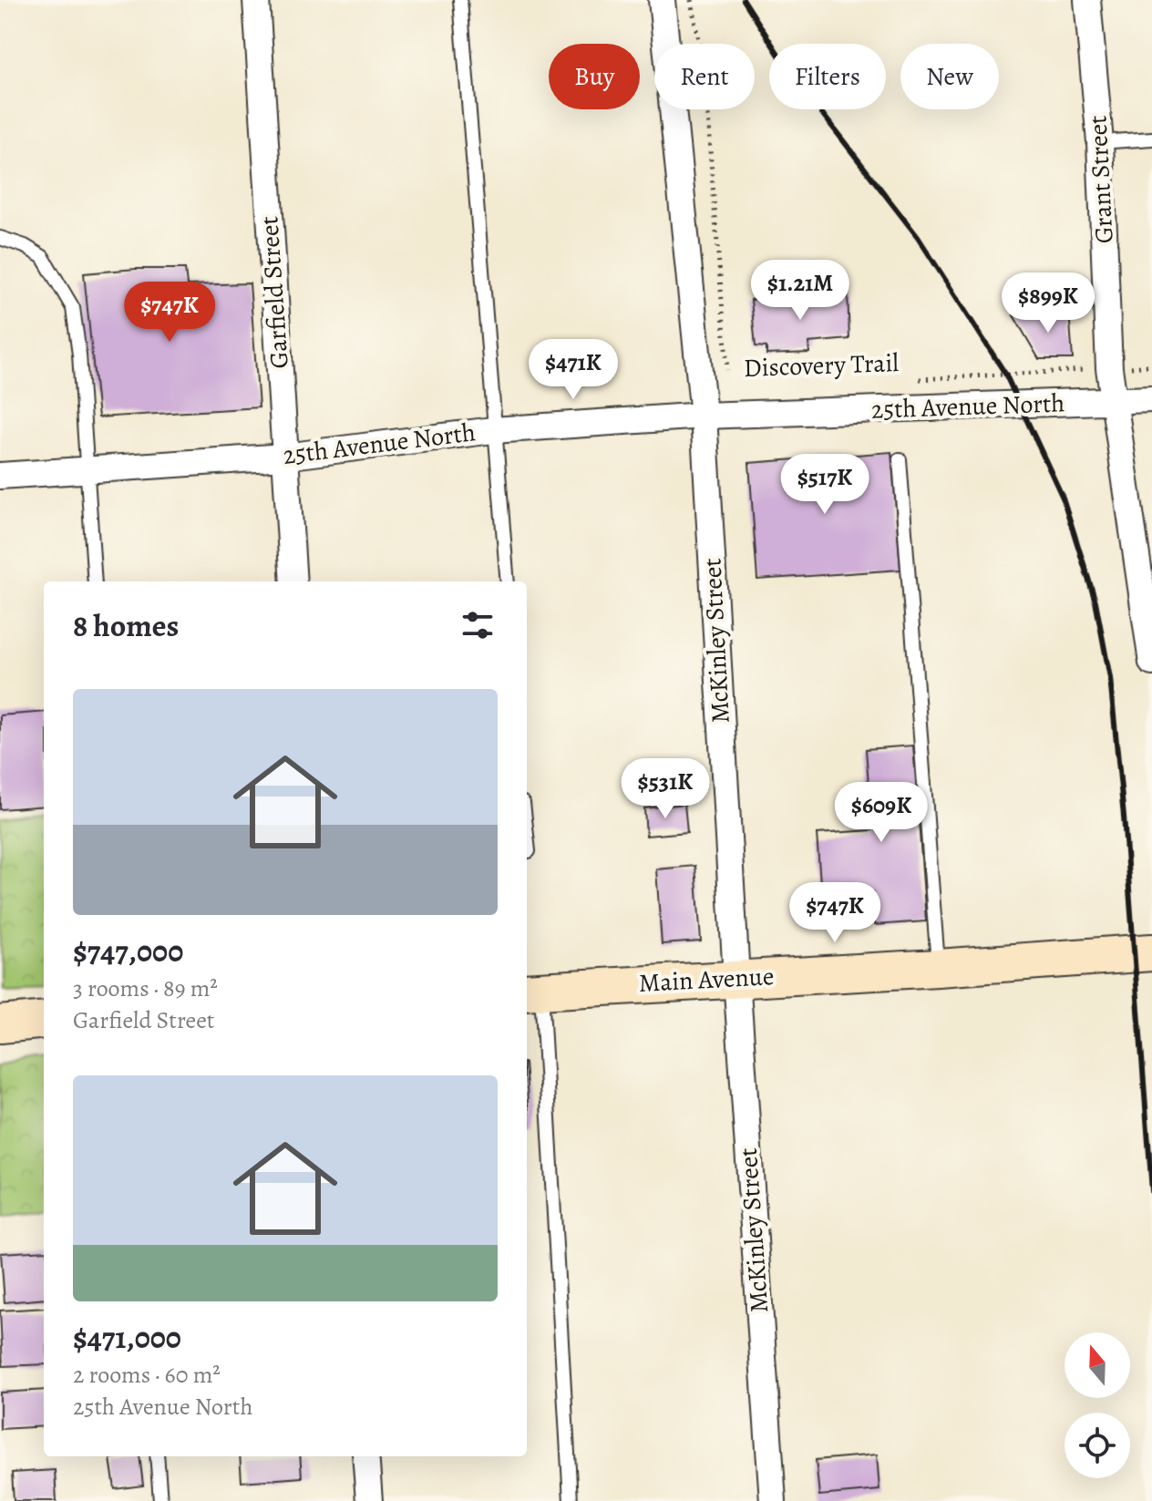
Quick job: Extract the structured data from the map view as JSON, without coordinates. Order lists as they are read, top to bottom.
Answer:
{
  "streets": {
    "street": [
      "Grant Street",
      "Garfield Street",
      "25th Avenue North",
      "McKinley Street",
      "Main Avenue"
    ],
    "path": ["Discovery Trail"]
  },
  "crossings": [
    ["Grant Street", "25th Avenue North"],
    ["Garfield Street", "25th Avenue North"],
    ["25th Avenue North", "McKinley Street"],
    ["McKinley Street", "Main Avenue"]
  ],
  "north": "top",
  "page": {
    "chip": [
      "Buy",
      "Rent",
      "Filters",
      "New"
    ],
    "price": [
      "$1.21M",
      "$899K",
      "$747K",
      "$471K",
      "$517K",
      "$531K",
      "$609K",
      "$747K"
    ],
    "heading": "8 homes",
    "list": [
      {
        "name": "$747,000",
        "note": "3 rooms · 89 m² · Garfield Street"
      },
      {
        "name": "$471,000",
        "note": "2 rooms · 60 m² · 25th Avenue North"
      }
    ]
  }
}
